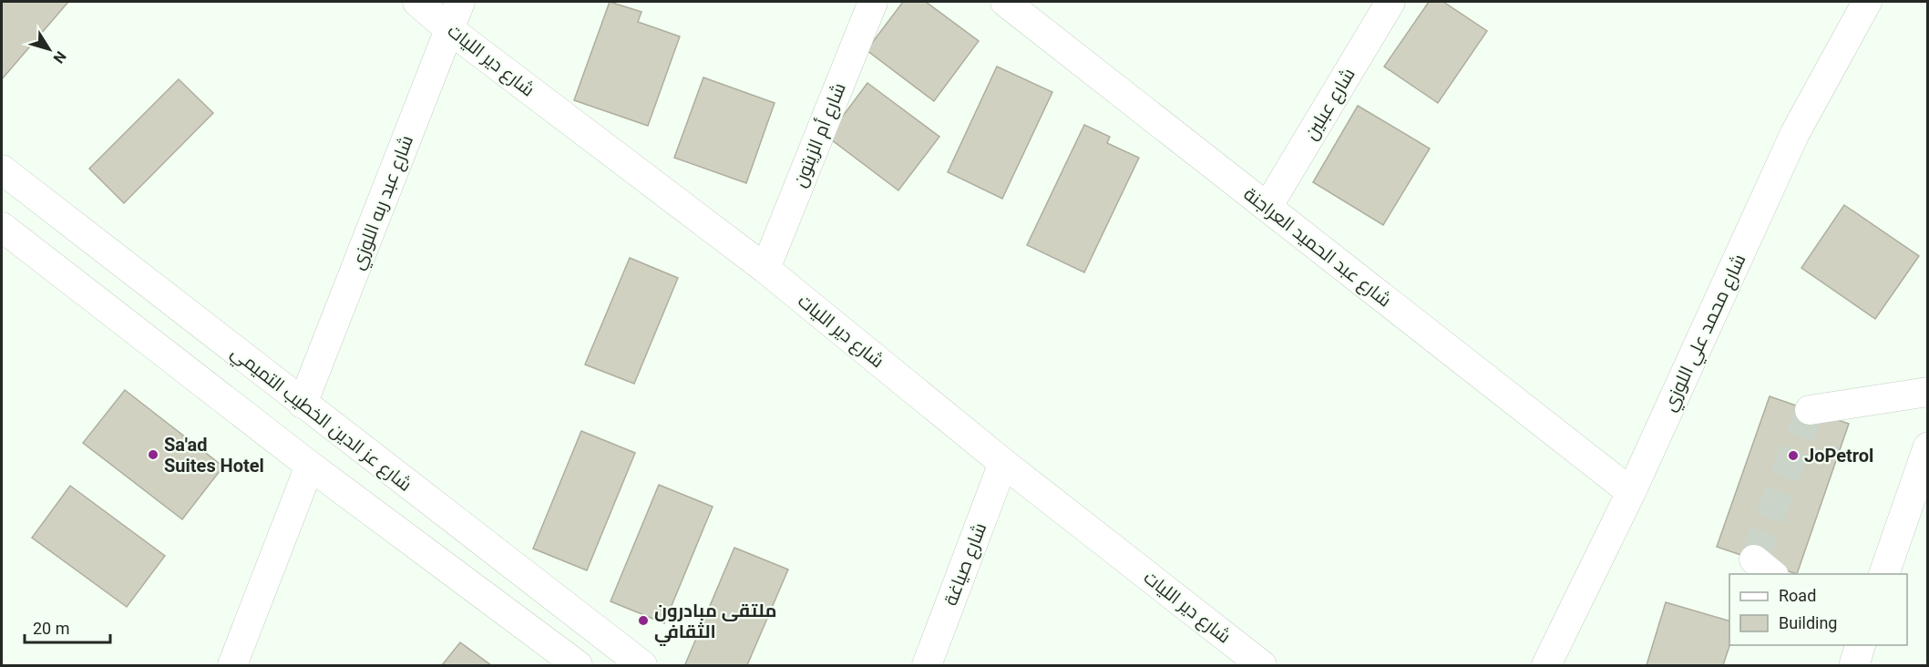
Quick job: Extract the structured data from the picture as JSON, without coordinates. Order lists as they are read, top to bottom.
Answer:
{
  "streets": {
    "street": [
      "شارع دير الليات",
      "شارع عبلين",
      "شارع أم الزيتون",
      "شارع عبد ربه اللوزي",
      "شارع عبد الحميد العراجنة",
      "شارع محمد علي اللوزي",
      "شارع عز الدين الخطيب التميمي",
      "شارع صياغة"
    ]
  },
  "crossings": [
    ["شارع دير الليات", "شارع أم الزيتون"],
    ["شارع دير الليات", "شارع عبد ربه اللوزي"],
    ["شارع دير الليات", "شارع صياغة"],
    ["شارع عبلين", "شارع عبد الحميد العراجنة"],
    ["شارع عبد ربه اللوزي", "شارع عز الدين الخطيب التميمي"],
    ["شارع عبد الحميد العراجنة", "شارع محمد علي اللوزي"]
  ],
  "places": ["Sa'ad Suites Hotel", "JoPetrol", "ملتقى مبادرون الثقافي"],
  "legend": ["Road", "Building"],
  "scale_bar": "20 m",
  "north": "bottom right"
}
